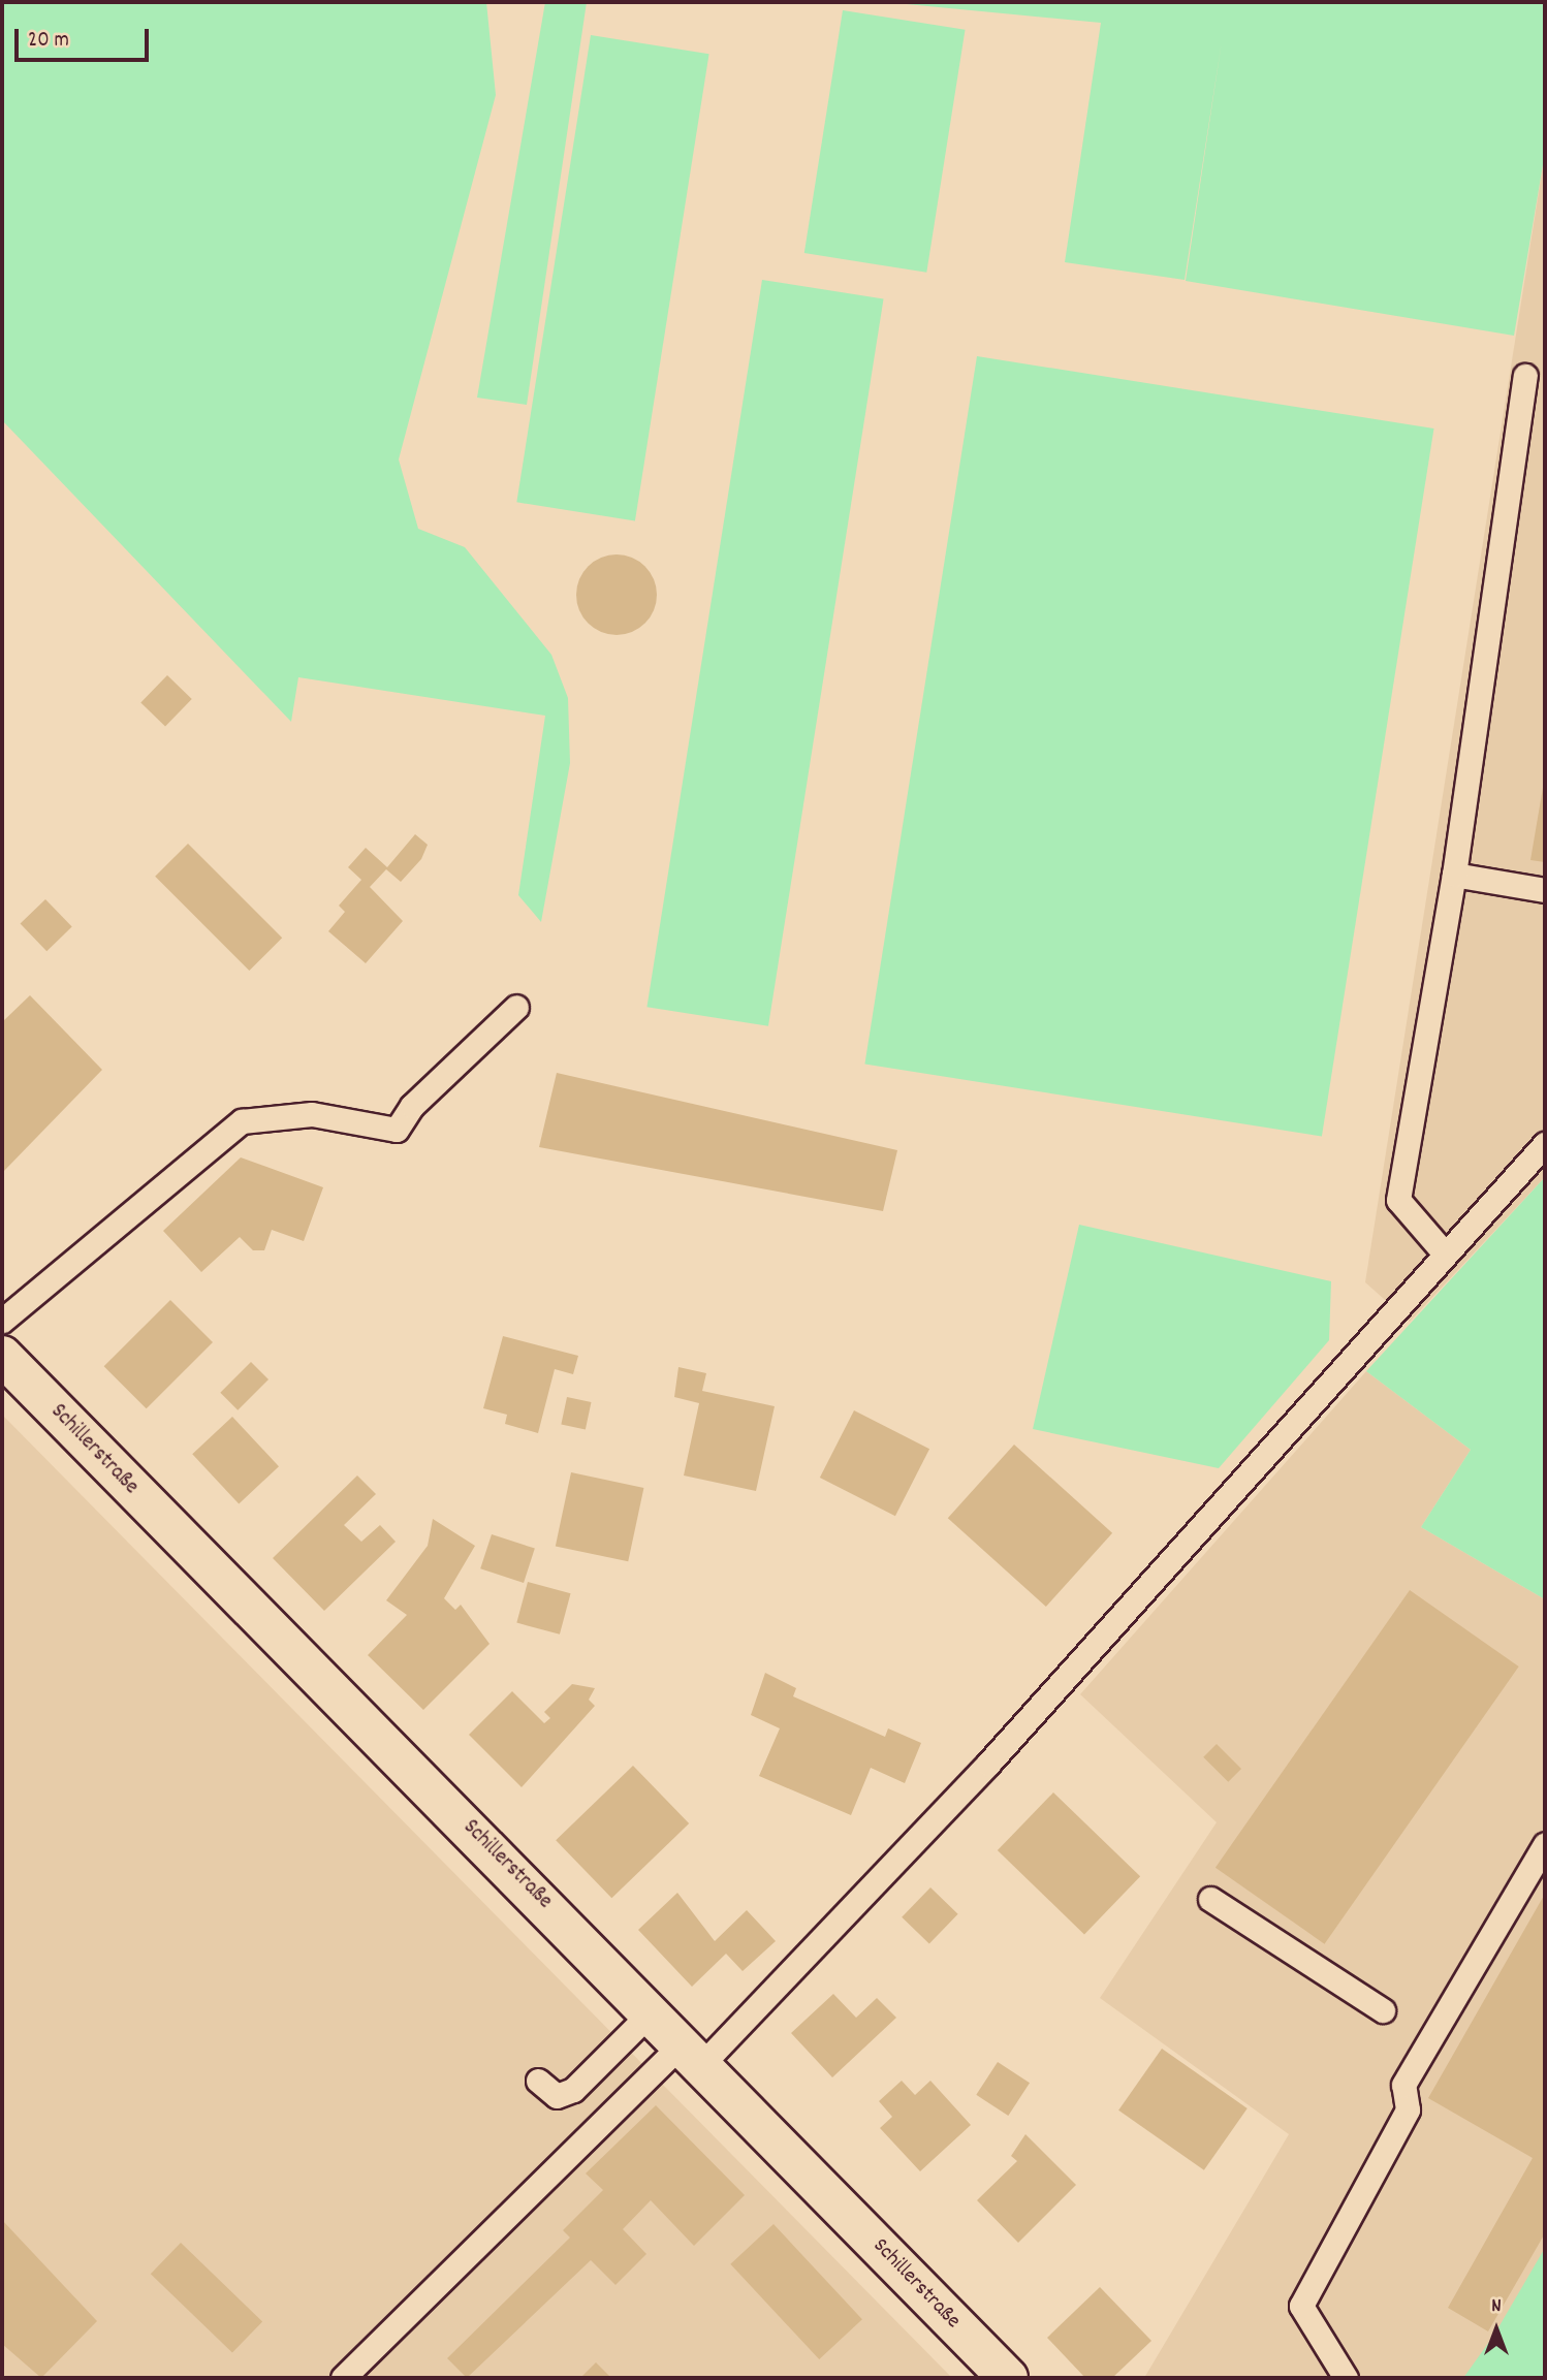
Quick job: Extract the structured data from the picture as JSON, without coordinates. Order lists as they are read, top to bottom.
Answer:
{
  "streets": {
    "street": ["Schillerstraße"]
  },
  "scale_bar": "20 m",
  "north": "top"
}
